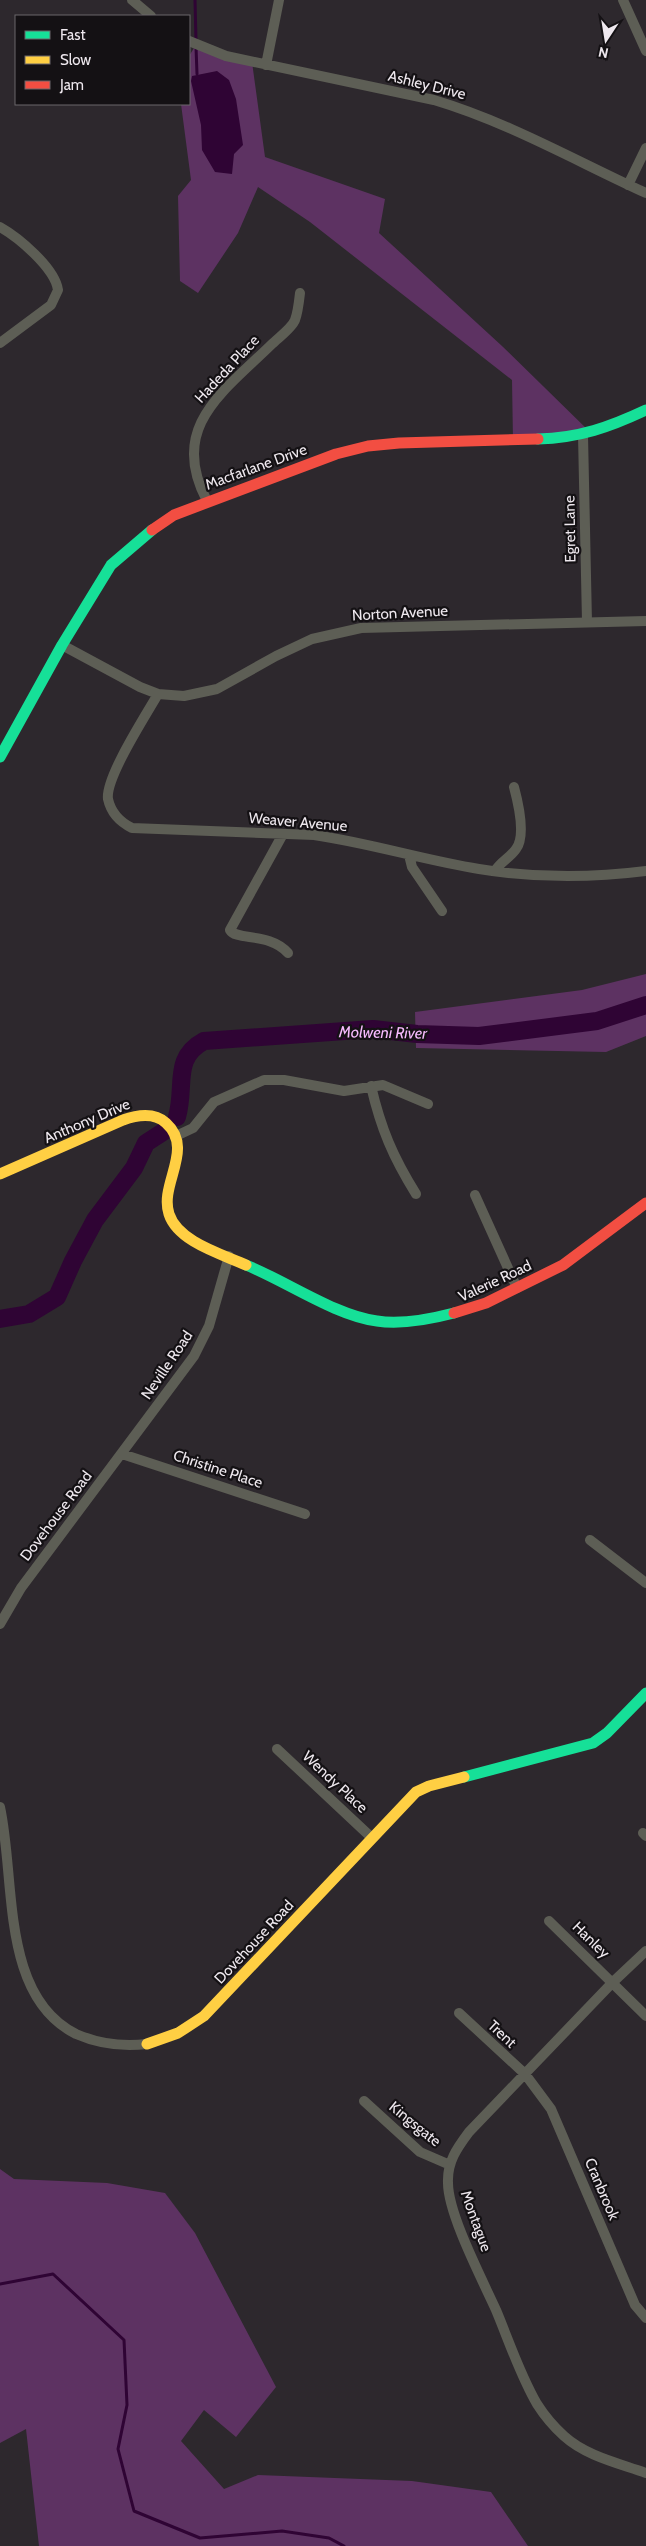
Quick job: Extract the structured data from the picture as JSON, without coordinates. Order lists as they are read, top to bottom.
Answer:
{
  "streets": {
    "street": [
      "Ashley Drive",
      "Hadeda Place",
      "Macfarlane Drive",
      "Egret Lane",
      "Norton Avenue",
      "Weaver Avenue",
      "Anthony Drive",
      "Valerie Road",
      "Neville Road",
      "Christine Place",
      "Dovehouse Road",
      "Wendy Place",
      "Hanley",
      "Trent",
      "Kingsgate",
      "Cranbrook",
      "Montague"
    ]
  },
  "crossings": [
    ["Hadeda Place", "Macfarlane Drive"],
    ["Macfarlane Drive", "Egret Lane"],
    ["Macfarlane Drive", "Norton Avenue"],
    ["Egret Lane", "Norton Avenue"],
    ["Norton Avenue", "Weaver Avenue"],
    ["Valerie Road", "Neville Road"],
    ["Neville Road", "Christine Place"],
    ["Neville Road", "Dovehouse Road"],
    ["Christine Place", "Dovehouse Road"],
    ["Dovehouse Road", "Wendy Place"],
    ["Hanley", "Montague"],
    ["Trent", "Cranbrook"],
    ["Trent", "Montague"],
    ["Kingsgate", "Montague"],
    ["Cranbrook", "Montague"]
  ],
  "water": ["Molweni River"],
  "legend": ["Fast", "Slow", "Jam"],
  "north": "bottom"
}
